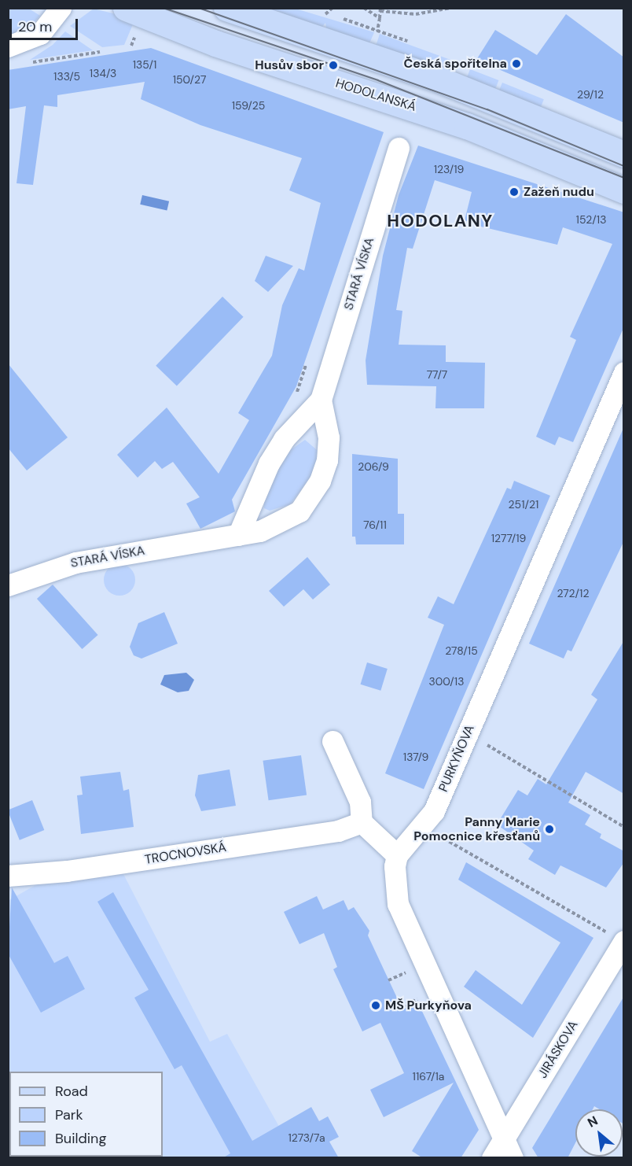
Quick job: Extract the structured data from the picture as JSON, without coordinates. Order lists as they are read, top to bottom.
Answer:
{
  "streets": {
    "main road": ["HODOLANSKÁ"],
    "street": [
      "STARÁ VÍSKA",
      "PURKYŇOVA",
      "TROCNOVSKÁ",
      "JIRÁSKOVA"
    ]
  },
  "districts": ["HODOLANY"],
  "places": [
    "Česká spořitelna",
    "Husův sbor",
    "Zažeň nudu",
    "Panny Marie Pomocnice křesťanů",
    "MŠ Purkyňova"
  ],
  "house_numbers": [
    "135/1",
    "134/3",
    "133/5",
    "150/27",
    "29/12",
    "159/25",
    "123/19",
    "152/13",
    "77/7",
    "206/9",
    "251/21",
    "76/11",
    "1277/19",
    "272/12",
    "278/15",
    "300/13",
    "137/9",
    "1167/1a",
    "1273/7a"
  ],
  "legend": ["Road", "Park", "Building"],
  "scale_bar": "20 m",
  "north": "top left"
}
